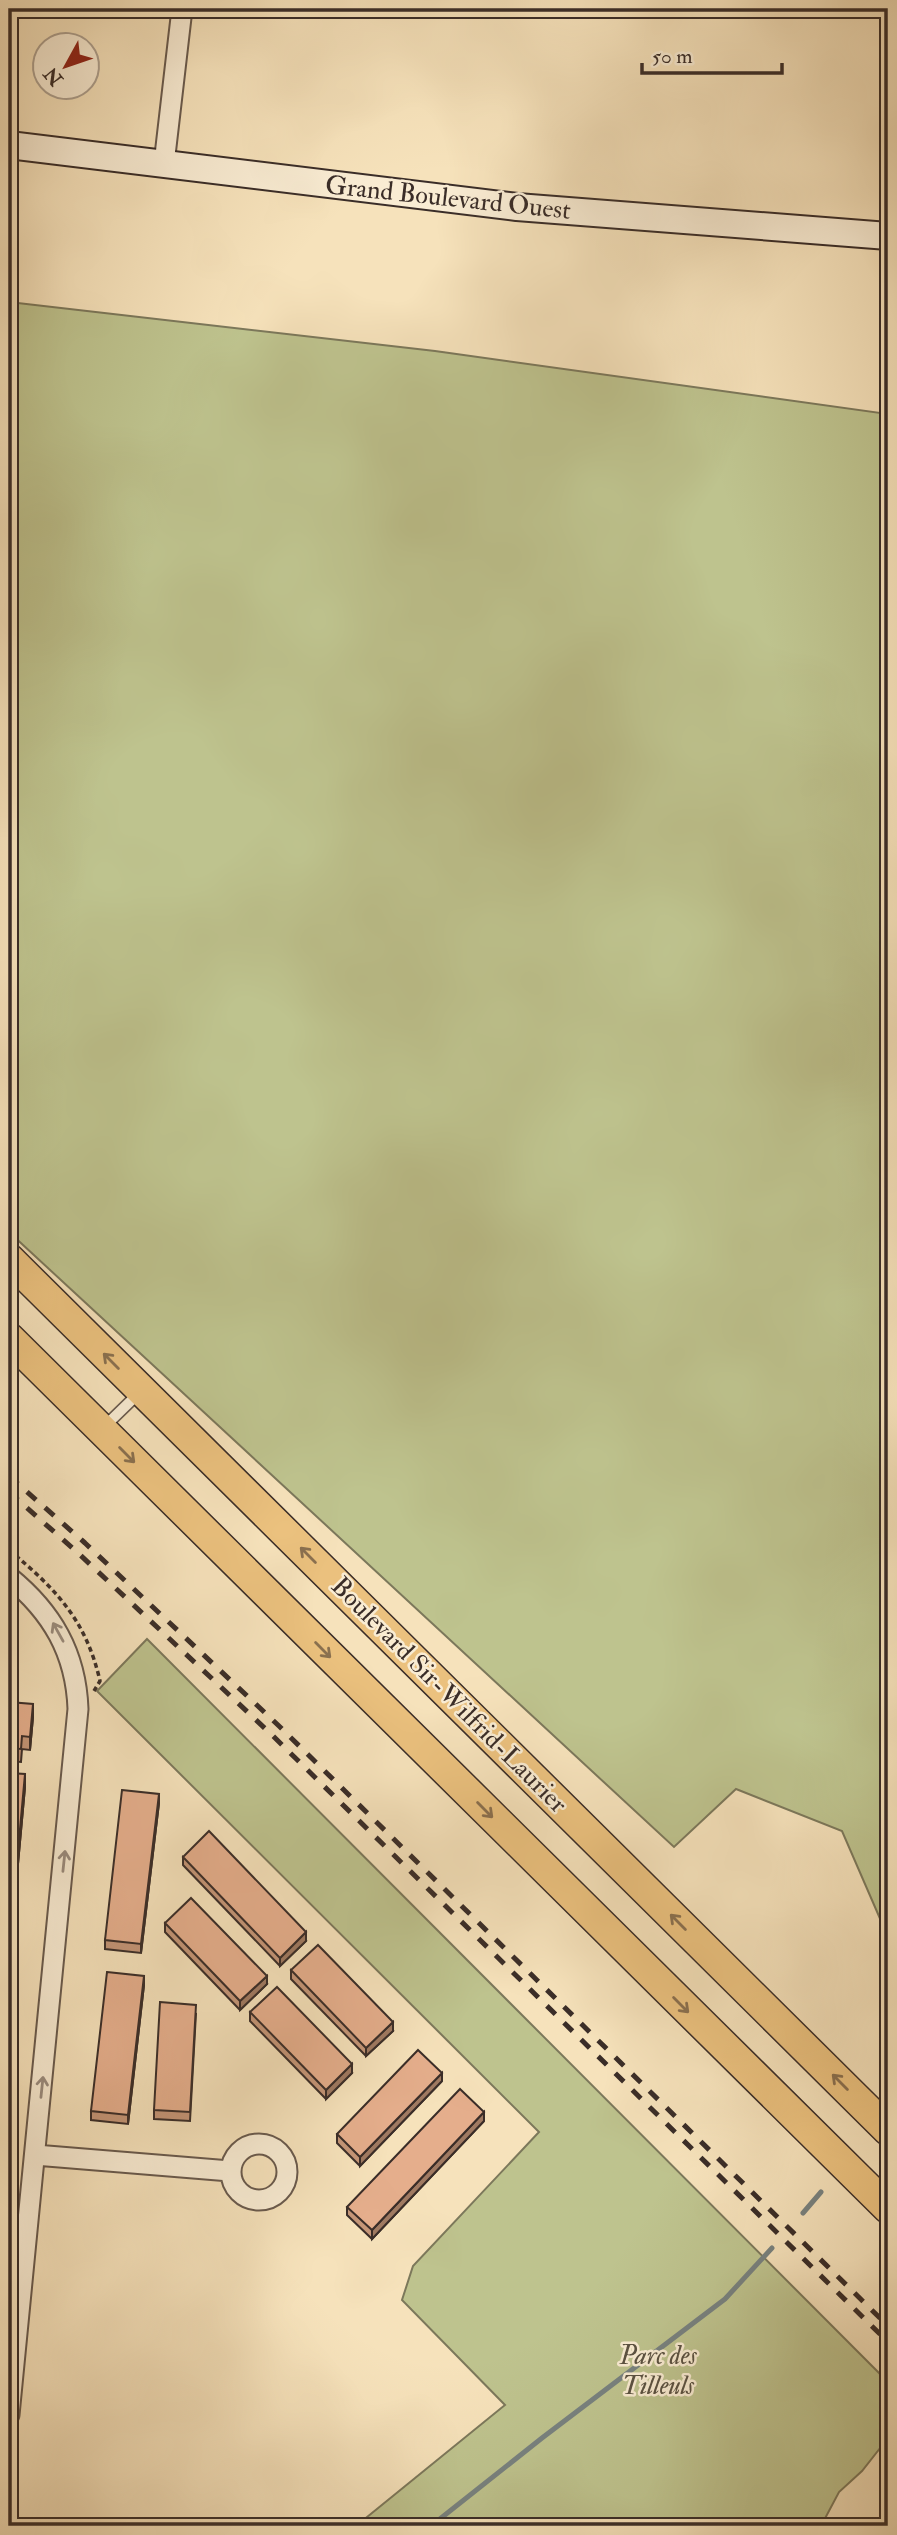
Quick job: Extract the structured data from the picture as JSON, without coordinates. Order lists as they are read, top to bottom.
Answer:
{
  "streets": {
    "main road": ["Boulevard Sir-Wilfrid-Laurier"],
    "street": ["Grand Boulevard Ouest"]
  },
  "parks": ["Parc des Tilleuls"],
  "scale_bar": "50 m",
  "north": "bottom left"
}
